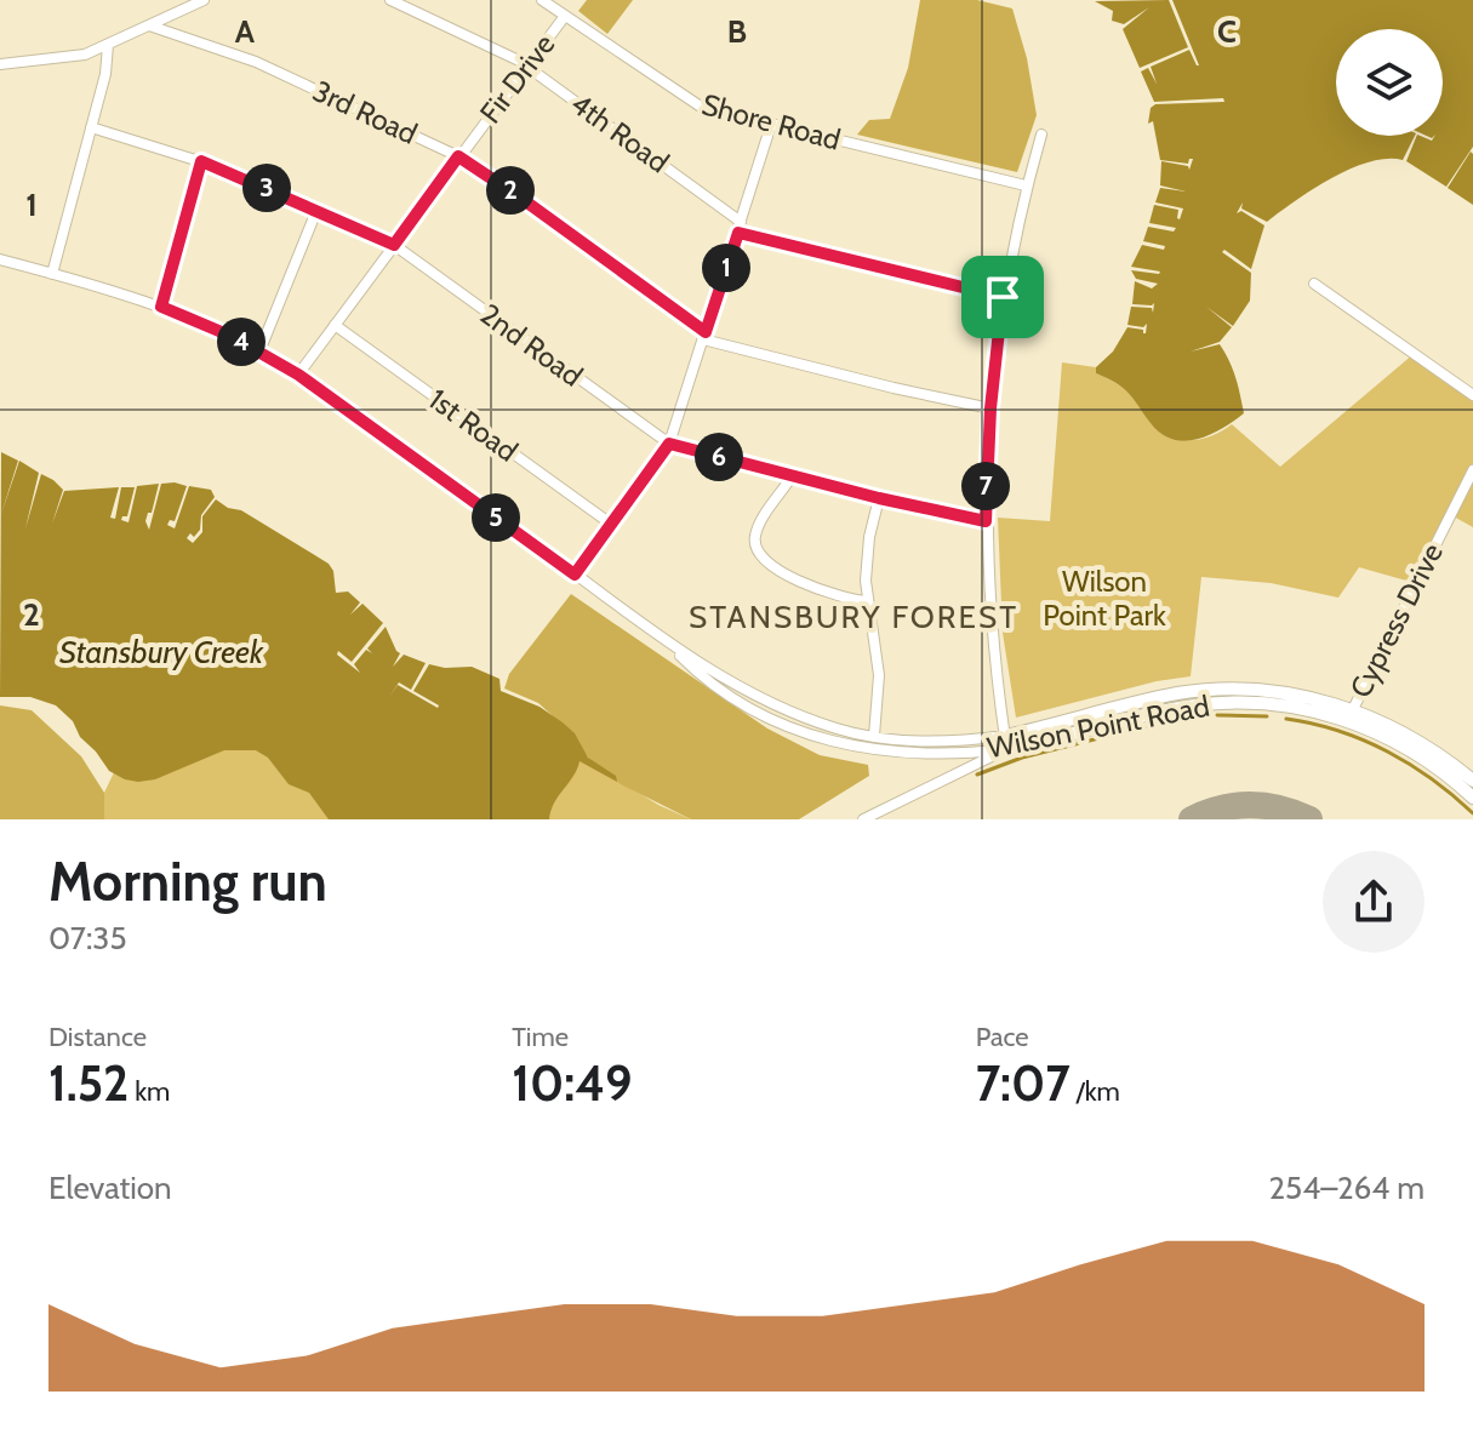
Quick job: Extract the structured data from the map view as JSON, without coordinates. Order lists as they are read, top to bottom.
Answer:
{
  "streets": {
    "street": [
      "Fir Drive",
      "3rd Road",
      "Shore Road",
      "4th Road",
      "2nd Road",
      "1st Road",
      "Cypress Drive",
      "Wilson Point Road"
    ]
  },
  "crossings": [
    ["Fir Drive", "3rd Road"],
    ["Fir Drive", "Shore Road"],
    ["Fir Drive", "4th Road"],
    ["Fir Drive", "2nd Road"],
    ["Fir Drive", "1st Road"],
    ["Fir Drive", "Wilson Point Road"],
    ["Cypress Drive", "Wilson Point Road"]
  ],
  "districts": ["STANSBURY FOREST"],
  "water": ["Stansbury Creek"],
  "parks": ["Wilson Point Park"],
  "page": {
    "pins": [
      "3",
      "2",
      "1",
      "4",
      "6",
      "7",
      "5"
    ],
    "heading": ["Morning run", "07:35"],
    "stats": [
      ["Distance", "1.52 km"],
      ["Time", "10:49"],
      ["Pace", "7:07 /km"]
    ],
    "chart": ["Elevation", "254–264 m"]
  },
  "grid": {
    "columns": ["A", "B", "C"],
    "rows": ["1", "2"]
  }
}
